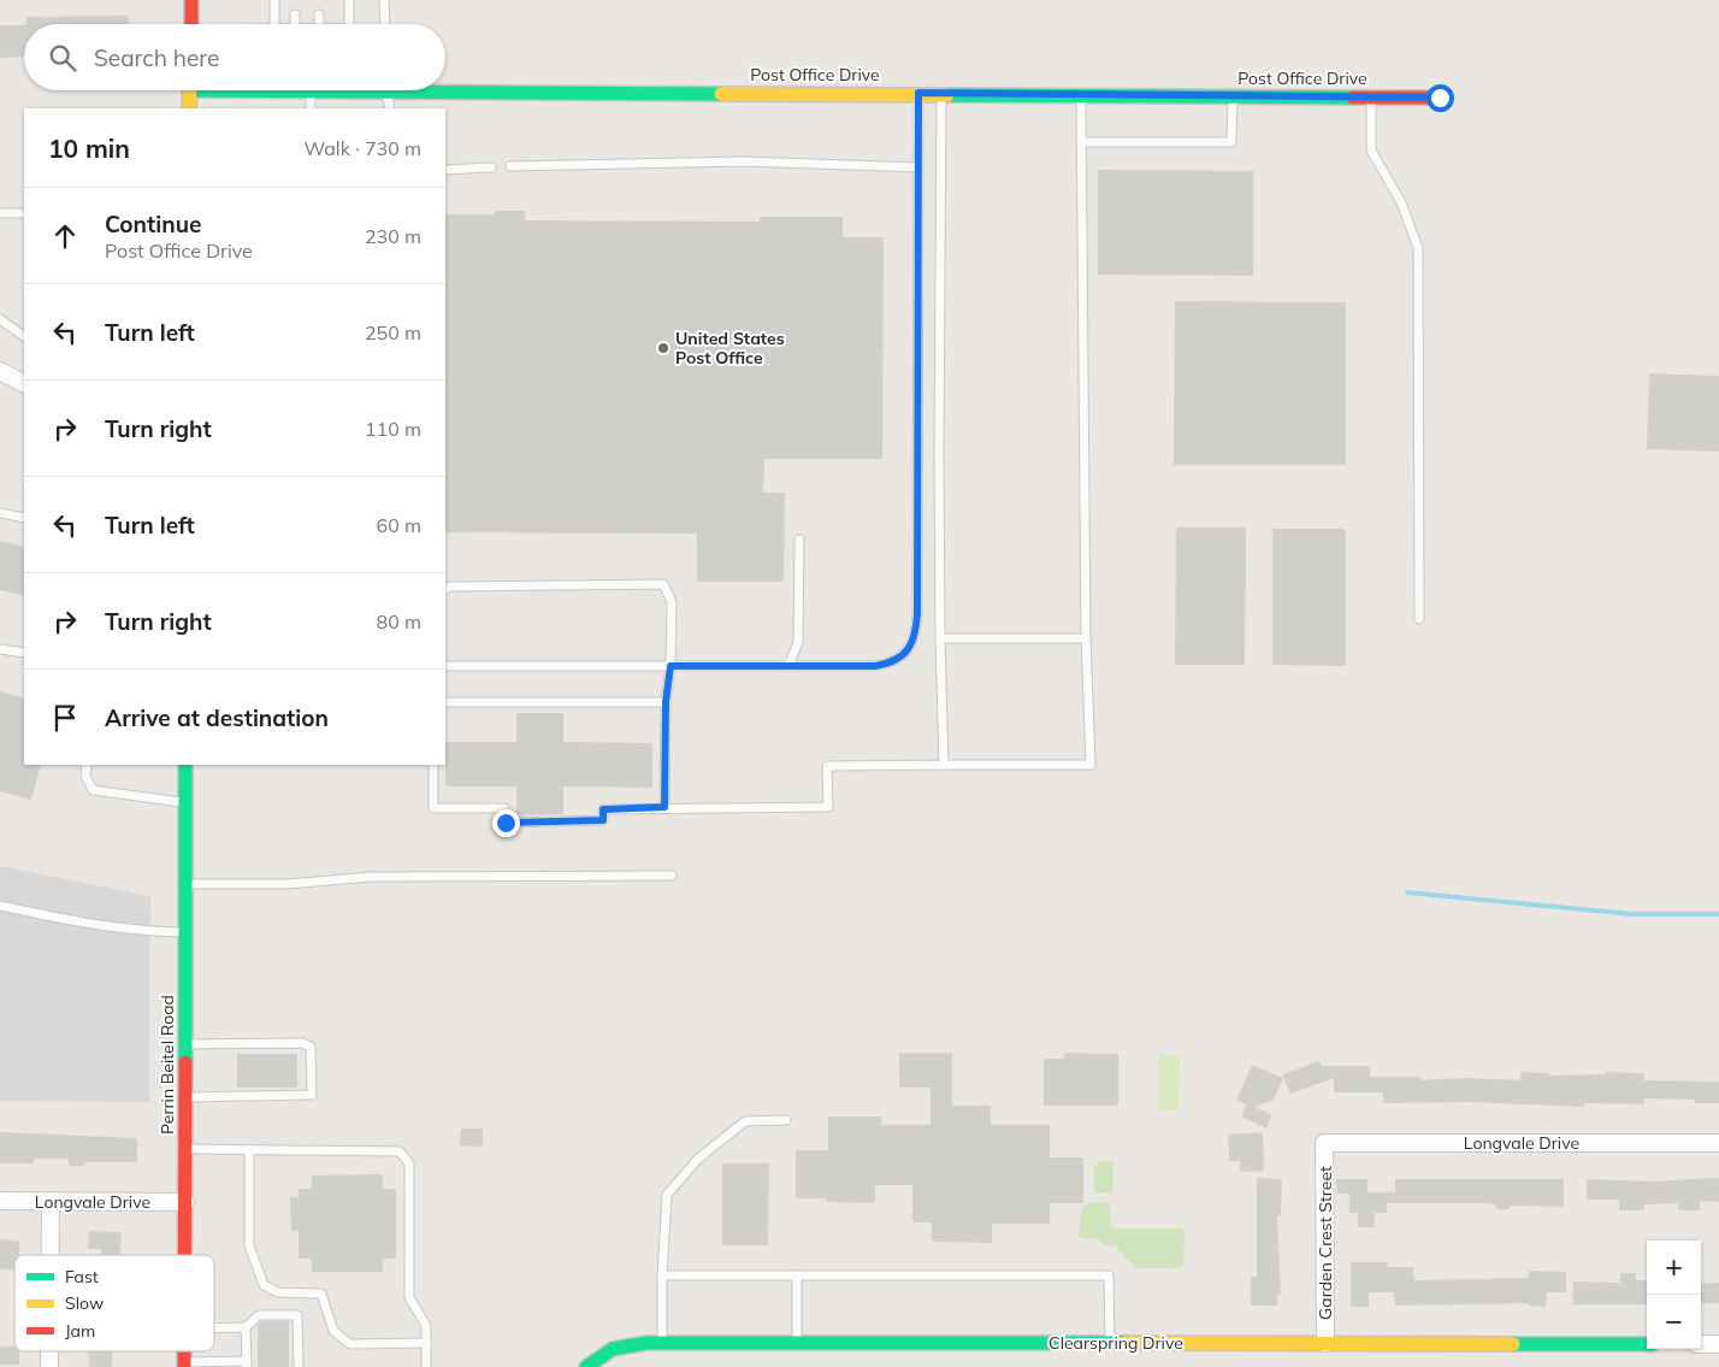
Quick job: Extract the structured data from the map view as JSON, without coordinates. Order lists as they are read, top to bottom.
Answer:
{
  "streets": {
    "street": [
      "Post Office Drive",
      "Perrin Beitel Road",
      "Longvale Drive",
      "Garden Crest Street",
      "Clearspring Drive"
    ]
  },
  "crossings": [
    ["Perrin Beitel Road", "Longvale Drive"],
    ["Longvale Drive", "Garden Crest Street"],
    ["Garden Crest Street", "Clearspring Drive"]
  ],
  "places": ["United States Post Office"],
  "legend": ["Fast", "Slow", "Jam"],
  "page": {
    "search": "Search here",
    "heading": ["10 min", "Walk · 730 m"],
    "list": [
      ["Continue", "Post Office Drive", "230 m"],
      ["Turn left", "250 m"],
      ["Turn right", "110 m"],
      ["Turn left", "60 m"],
      ["Turn right", "80 m"],
      "Arrive at destination"
    ],
    "map_buttons": ["+", "−"]
  }
}
